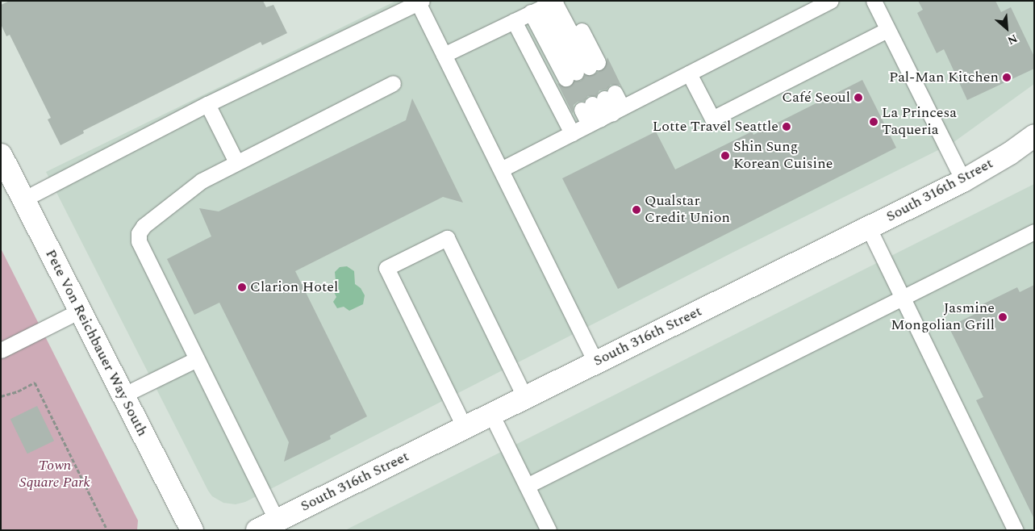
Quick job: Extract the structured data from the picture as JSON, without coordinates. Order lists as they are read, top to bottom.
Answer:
{
  "streets": {
    "street": ["South 316th Street", "Pete Von Reichbauer Way South"]
  },
  "parks": ["Town Square Park"],
  "places": [
    "Pal-Man Kitchen",
    "Café Seoul",
    "La Princesa Taqueria",
    "Lotte Travel Seattle",
    "Shin Sung Korean Cuisine",
    "Qualstar Credit Union",
    "Clarion Hotel",
    "Jasmine Mongolian Grill"
  ],
  "north": "bottom right"
}
